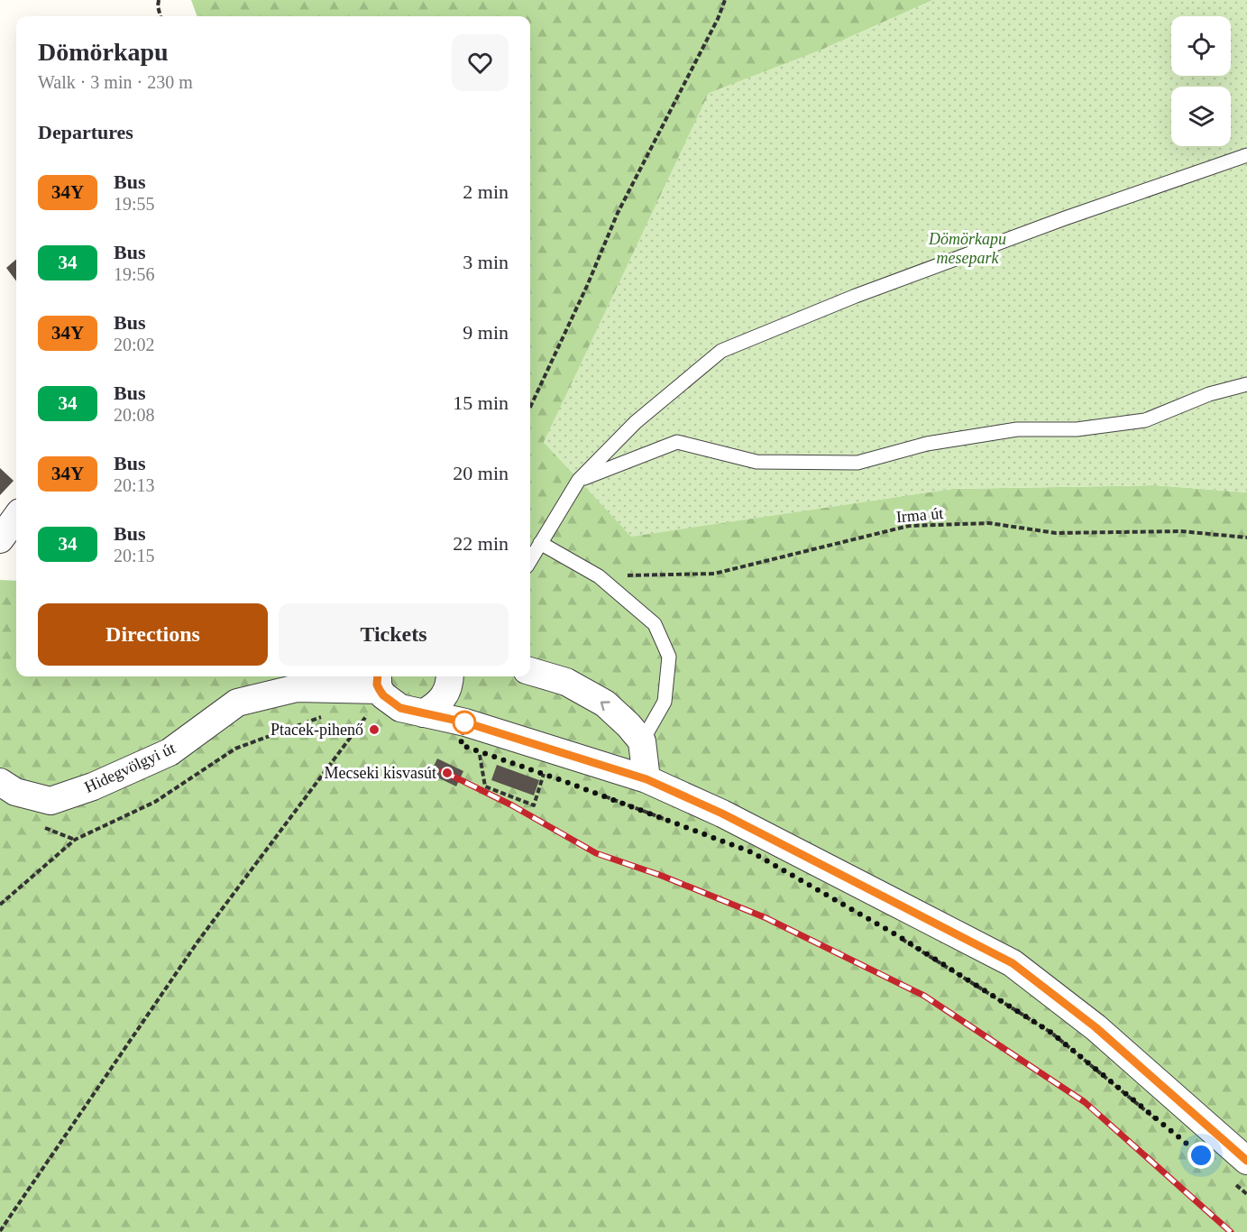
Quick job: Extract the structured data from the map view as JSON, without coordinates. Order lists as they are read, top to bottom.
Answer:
{
  "streets": {
    "street": ["Hidegvölgyi út"],
    "path": ["Irma út"]
  },
  "parks": ["Dömörkapu mesepark"],
  "places": ["Ptacek-pihenő", "Mecseki kisvasút"],
  "lines": ["bus line 34Y"],
  "page": {
    "heading": [
      ["Dömörkapu", "Walk · 3 min · 230 m"],
      "Departures"
    ],
    "list": [
      {
        "mark": "34Y",
        "name": "Bus",
        "note": "19:55",
        "value": "2 min"
      },
      {
        "mark": "34",
        "name": "Bus",
        "note": "19:56",
        "value": "3 min"
      },
      {
        "mark": "34Y",
        "name": "Bus",
        "note": "20:02",
        "value": "9 min"
      },
      {
        "mark": "34",
        "name": "Bus",
        "note": "20:08",
        "value": "15 min"
      },
      {
        "mark": "34Y",
        "name": "Bus",
        "note": "20:13",
        "value": "20 min"
      },
      {
        "mark": "34",
        "name": "Bus",
        "note": "20:15",
        "value": "22 min"
      }
    ],
    "buttons": ["Directions", "Tickets"]
  }
}
